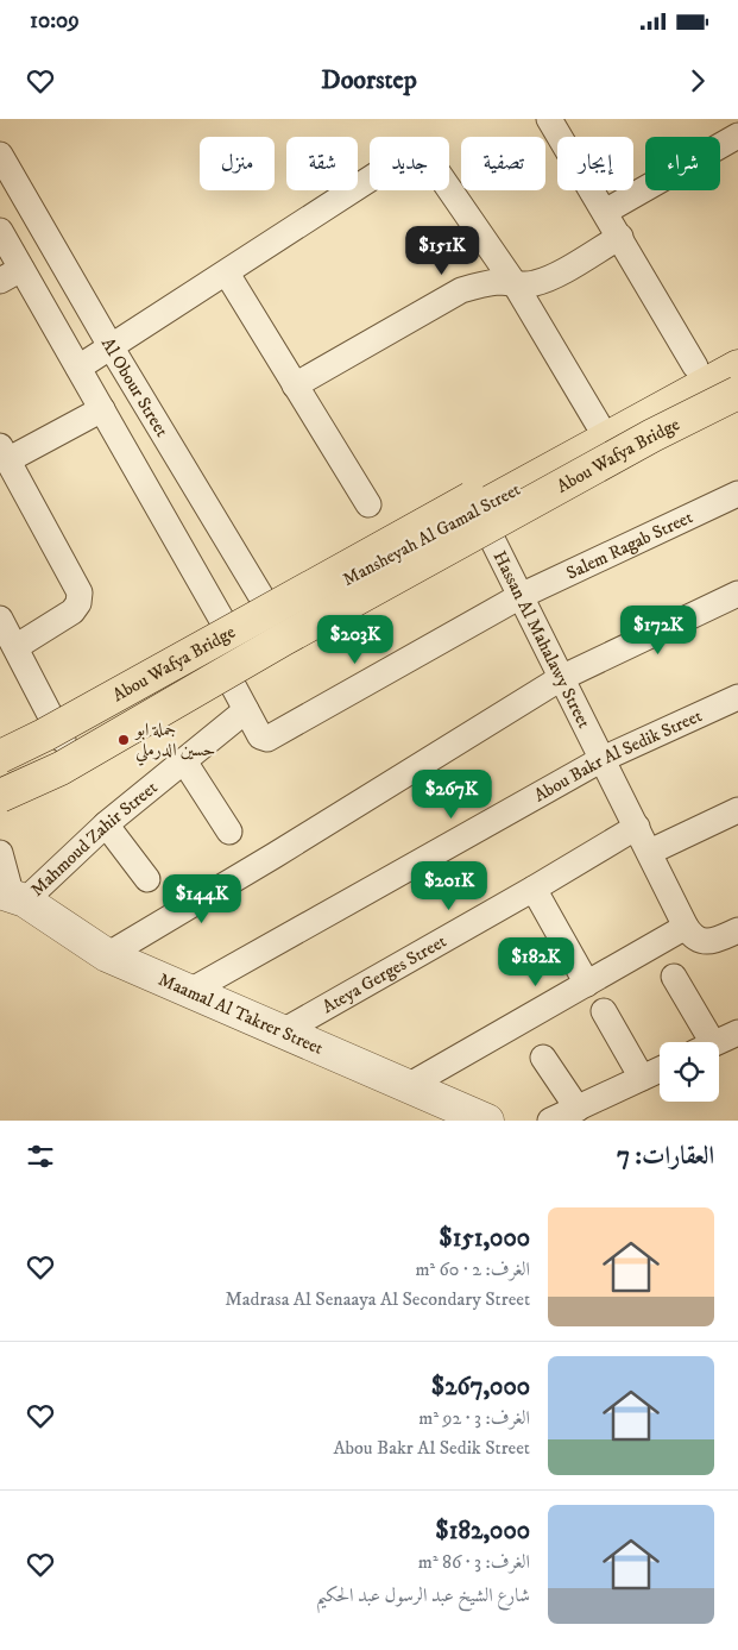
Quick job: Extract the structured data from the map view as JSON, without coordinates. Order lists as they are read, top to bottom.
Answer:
{
  "streets": {
    "main road": ["Abou Wafya Bridge", "Mansheyah Al Gamal Street"],
    "street": [
      "Al Obour Street",
      "Salem Ragab Street",
      "Hassan Al Mahalawy Street",
      "Abou Bakr Al Sedik Street",
      "Mahmoud Zahir Street",
      "Ateya Gerges Street",
      "Maamal Al Takrer Street"
    ]
  },
  "crossings": [
    ["Al Obour Street", "Mansheyah Al Gamal Street"],
    ["Abou Wafya Bridge", "Mansheyah Al Gamal Street"],
    ["Abou Wafya Bridge", "Hassan Al Mahalawy Street"],
    ["Mansheyah Al Gamal Street", "Hassan Al Mahalawy Street"],
    ["Salem Ragab Street", "Hassan Al Mahalawy Street"],
    ["Salem Ragab Street", "Mahmoud Zahir Street"],
    ["Hassan Al Mahalawy Street", "Abou Bakr Al Sedik Street"],
    ["Hassan Al Mahalawy Street", "Ateya Gerges Street"],
    ["Abou Bakr Al Sedik Street", "Maamal Al Takrer Street"],
    ["Mahmoud Zahir Street", "Maamal Al Takrer Street"],
    ["Ateya Gerges Street", "Maamal Al Takrer Street"]
  ],
  "places": ["جملة ابو حسين الدرملي"],
  "page": {
    "status": "10:09",
    "header": "Doorstep",
    "chip": [
      "شراء",
      "إيجار",
      "تصفية",
      "جديد",
      "شقة",
      "منزل"
    ],
    "price": [
      "$151K",
      "$172K",
      "$203K",
      "$267K",
      "$201K",
      "$144K",
      "$182K"
    ],
    "heading": "العقارات: 7",
    "list": [
      {
        "name": "$151,000",
        "note": "الغرف: 2 · 60 m² · Madrasa Al Senaaya Al Secondary Street"
      },
      {
        "name": "$267,000",
        "note": "الغرف: 3 · 92 m² · Abou Bakr Al Sedik Street"
      },
      {
        "name": "$182,000",
        "note": "الغرف: 3 · 86 m² · شارع الشيخ عبد الرسول عبد الحكيم"
      }
    ]
  }
}
